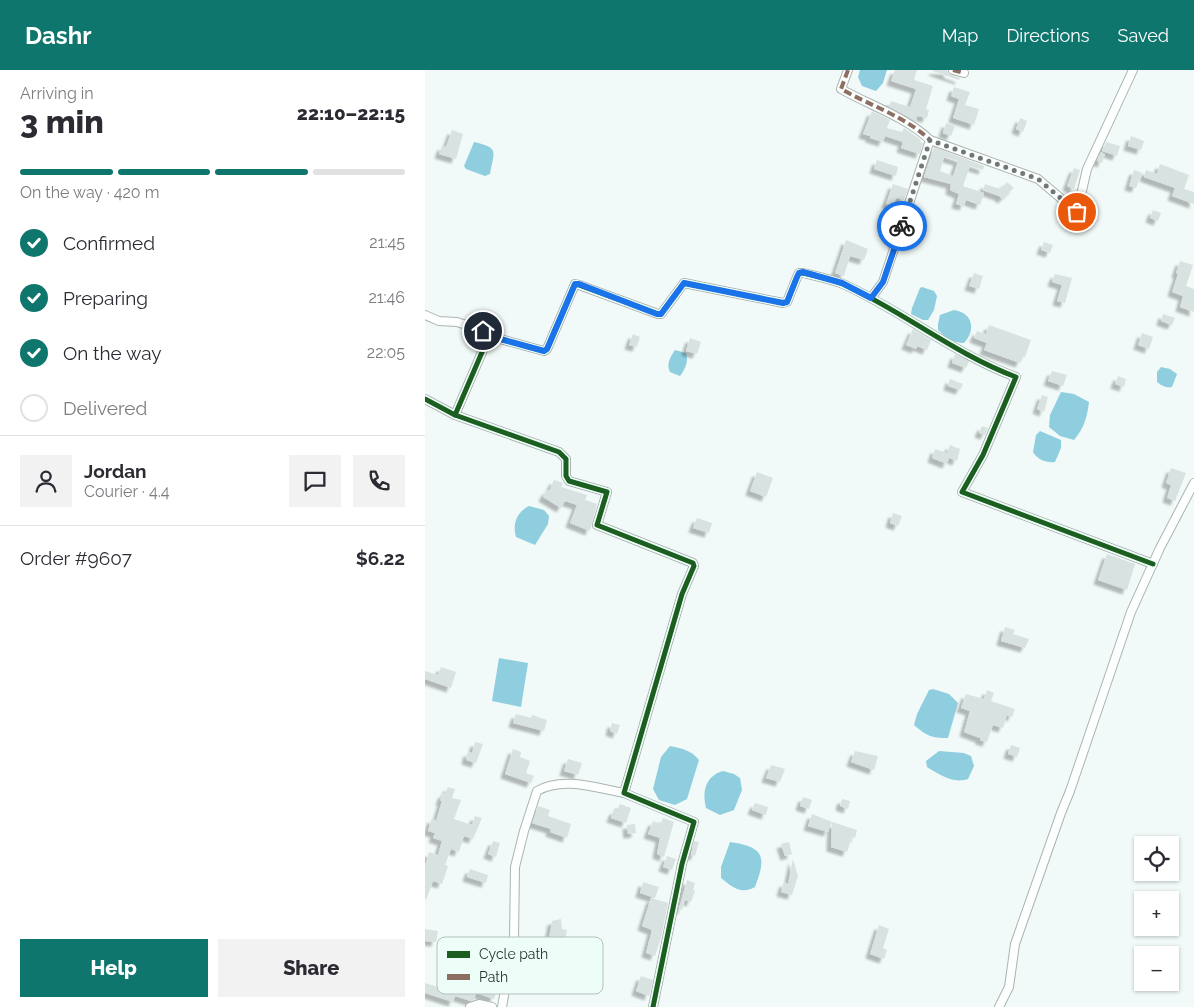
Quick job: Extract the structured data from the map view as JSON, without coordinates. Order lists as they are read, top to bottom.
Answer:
{
  "legend": ["Cycle path", "Path"],
  "page": {
    "header": "Dashr",
    "nav": ["Map", "Directions", "Saved"],
    "heading": ["3 min", "Arriving in", "22:10–22:15"],
    "panel": [
      "Jordan",
      "Courier · 4.4",
      "Order #9607",
      "$6.22"
    ],
    "bar": "On the way · 420 m",
    "list": [
      ["Confirmed", "21:45"],
      ["Preparing", "21:46"],
      ["On the way", "22:05"],
      "Delivered"
    ],
    "map_buttons": ["+", "−"],
    "buttons": ["Help", "Share"]
  }
}
